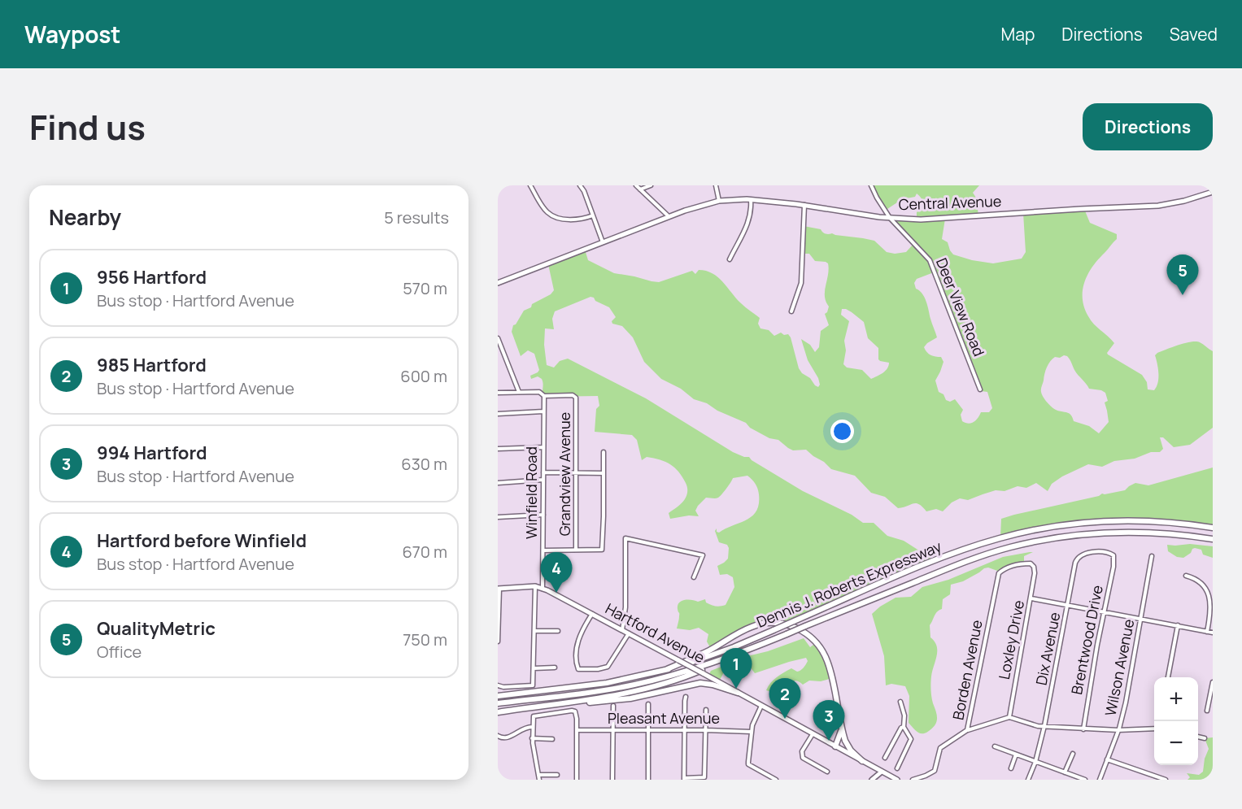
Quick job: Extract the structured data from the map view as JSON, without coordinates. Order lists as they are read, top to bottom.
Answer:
{
  "streets": {
    "highway": ["Dennis J. Roberts Expressway"],
    "main road": ["Central Avenue", "Hartford Avenue"],
    "street": [
      "Deer View Road",
      "Grandview Avenue",
      "Winfield Road",
      "Loxley Drive",
      "Brentwood Drive",
      "Dix Avenue",
      "Wilson Avenue",
      "Borden Avenue",
      "Pleasant Avenue"
    ]
  },
  "crossings": [
    ["Central Avenue", "Deer View Road"],
    ["Grandview Avenue", "Winfield Road"],
    ["Winfield Road", "Hartford Avenue"],
    ["Loxley Drive", "Borden Avenue"],
    ["Brentwood Drive", "Dix Avenue"]
  ],
  "page": {
    "header": "Waypost",
    "nav": ["Map", "Directions", "Saved"],
    "title": "Find us",
    "buttons": "Directions",
    "heading": ["Nearby", "5 results"],
    "list": [
      {
        "mark": "1",
        "name": "956 Hartford",
        "note": "Bus stop · Hartford Avenue",
        "value": "570 m"
      },
      {
        "mark": "2",
        "name": "985 Hartford",
        "note": "Bus stop · Hartford Avenue",
        "value": "600 m"
      },
      {
        "mark": "3",
        "name": "994 Hartford",
        "note": "Bus stop · Hartford Avenue",
        "value": "630 m"
      },
      {
        "mark": "4",
        "name": "Hartford before Winfield",
        "note": "Bus stop · Hartford Avenue",
        "value": "670 m"
      },
      {
        "mark": "5",
        "name": "QualityMetric",
        "note": "Office",
        "value": "750 m"
      }
    ],
    "pins": [
      "5",
      "4",
      "1",
      "2",
      "3"
    ],
    "map_buttons": ["+", "−"]
  }
}
